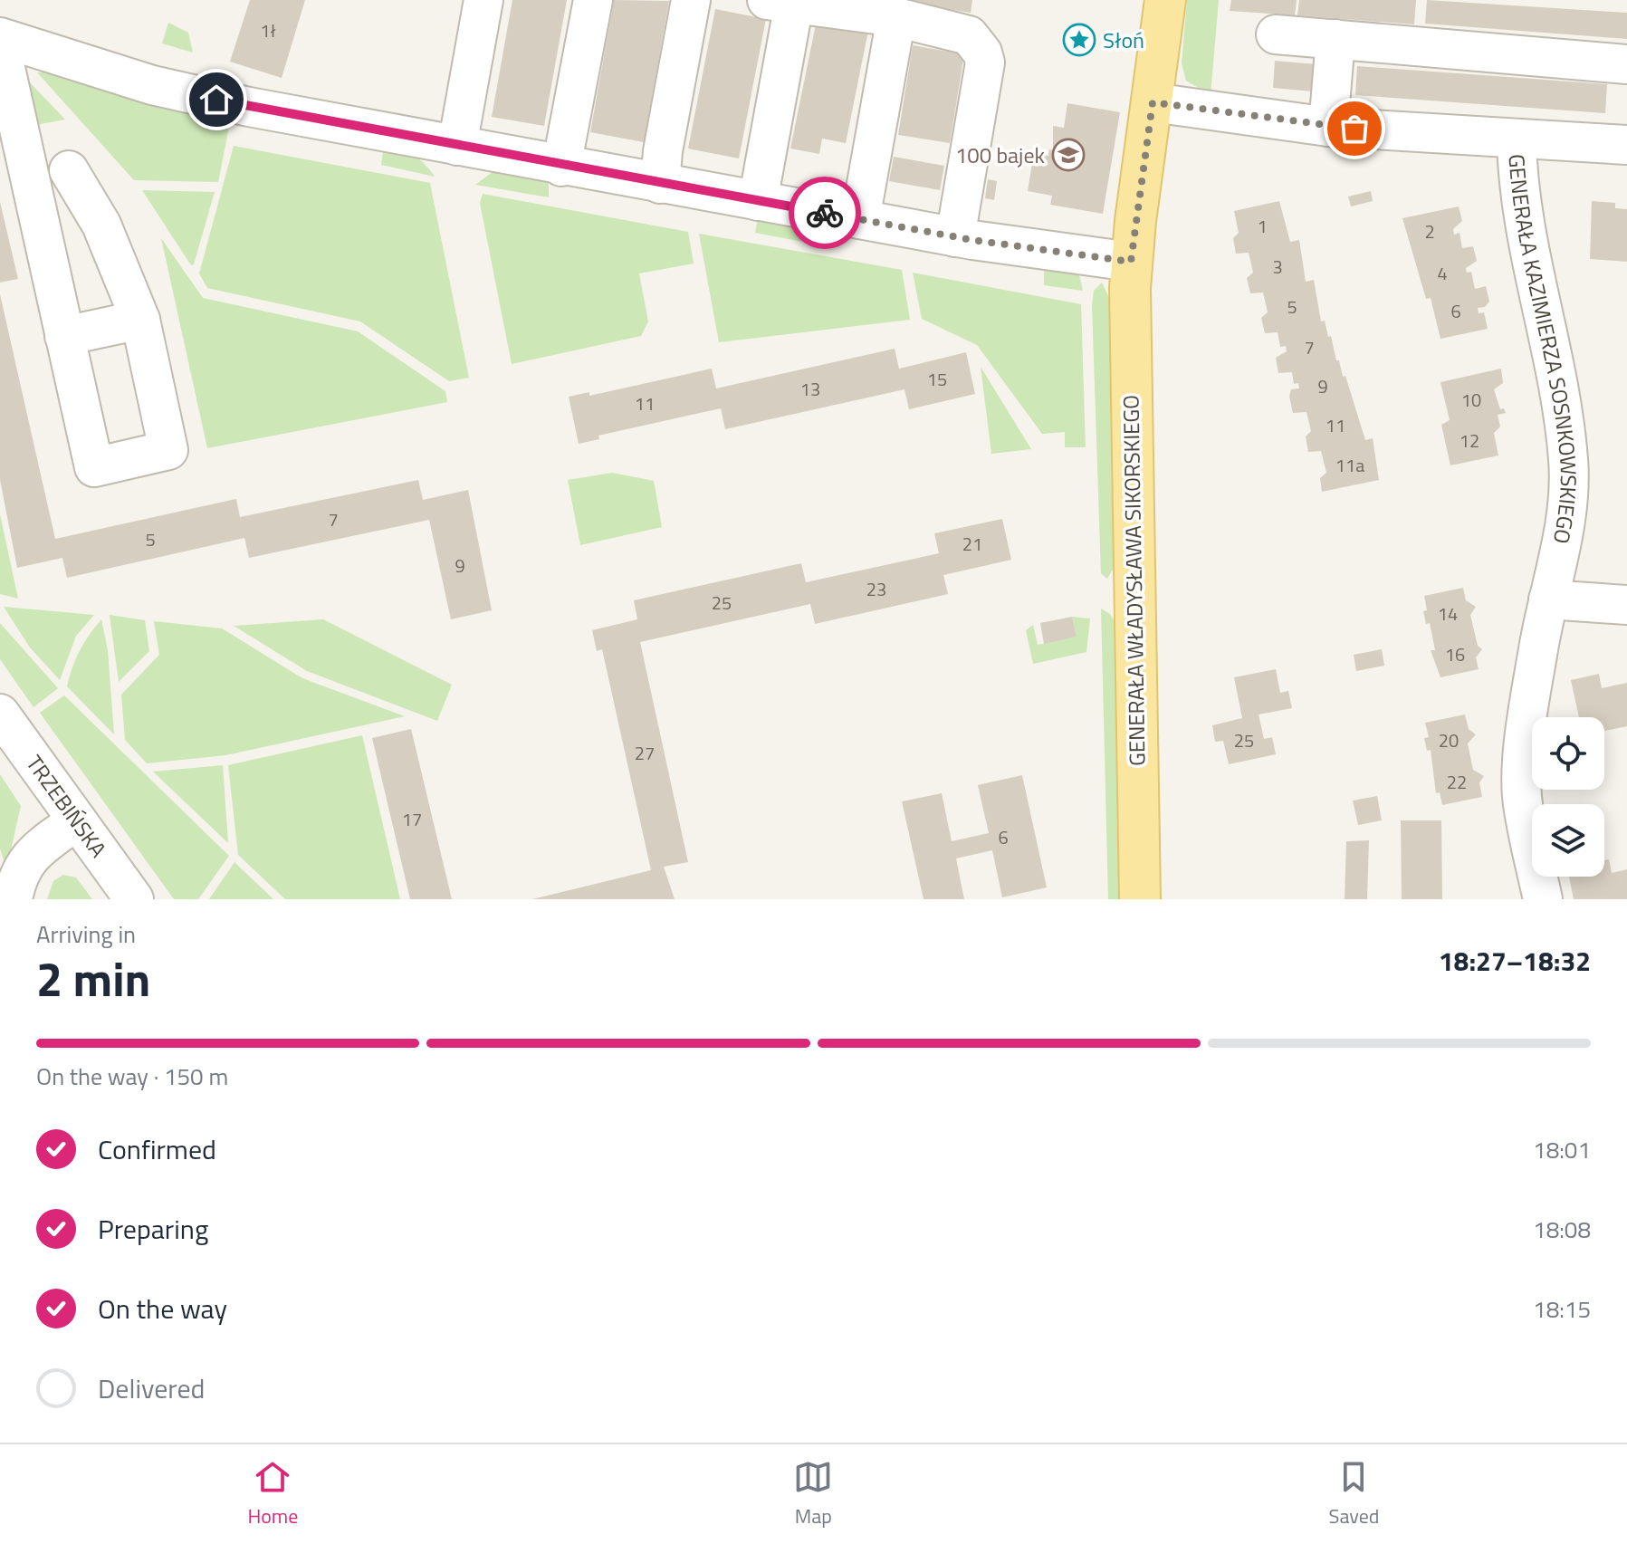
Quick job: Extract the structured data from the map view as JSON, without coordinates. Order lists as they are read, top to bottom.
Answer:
{
  "streets": {
    "main road": ["GENERAŁA WŁADYSŁAWA SIKORSKIEGO"],
    "street": ["GENERAŁA KAZIMIERZA SOSNKOWSKIEGO", "TRZEBIŃSKA"]
  },
  "places": {
    "place": ["Słoń"],
    "school or university": ["100 bajek"]
  },
  "house_numbers": [
    "1ł",
    "1",
    "2",
    "3",
    "4",
    "5",
    "6",
    "7",
    "15",
    "9",
    "13",
    "10",
    "11",
    "11",
    "12",
    "11a",
    "7",
    "5",
    "21",
    "9",
    "23",
    "25",
    "14",
    "16",
    "25",
    "20",
    "27",
    "22",
    "17",
    "6"
  ],
  "page": {
    "heading": ["2 min", "Arriving in", "18:27–18:32"],
    "bar": "On the way · 150 m",
    "list": [
      ["Confirmed", "18:01"],
      ["Preparing", "18:08"],
      ["On the way", "18:15"],
      "Delivered"
    ],
    "tabs": ["Home", "Map", "Saved"]
  }
}
